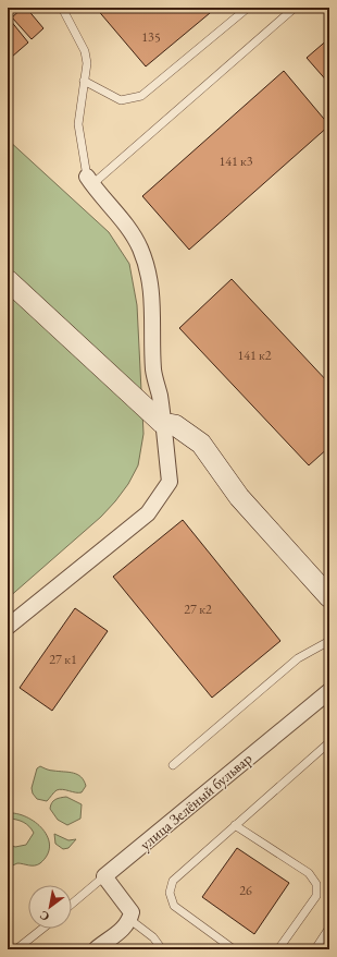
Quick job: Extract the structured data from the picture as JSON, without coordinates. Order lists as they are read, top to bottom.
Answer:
{
  "streets": {
    "street": ["улица Зелёный бульвар"]
  },
  "house_numbers": [
    "135",
    "141 к3",
    "141 к2",
    "27 к2",
    "27 к1",
    "26"
  ],
  "north": "bottom left"
}
